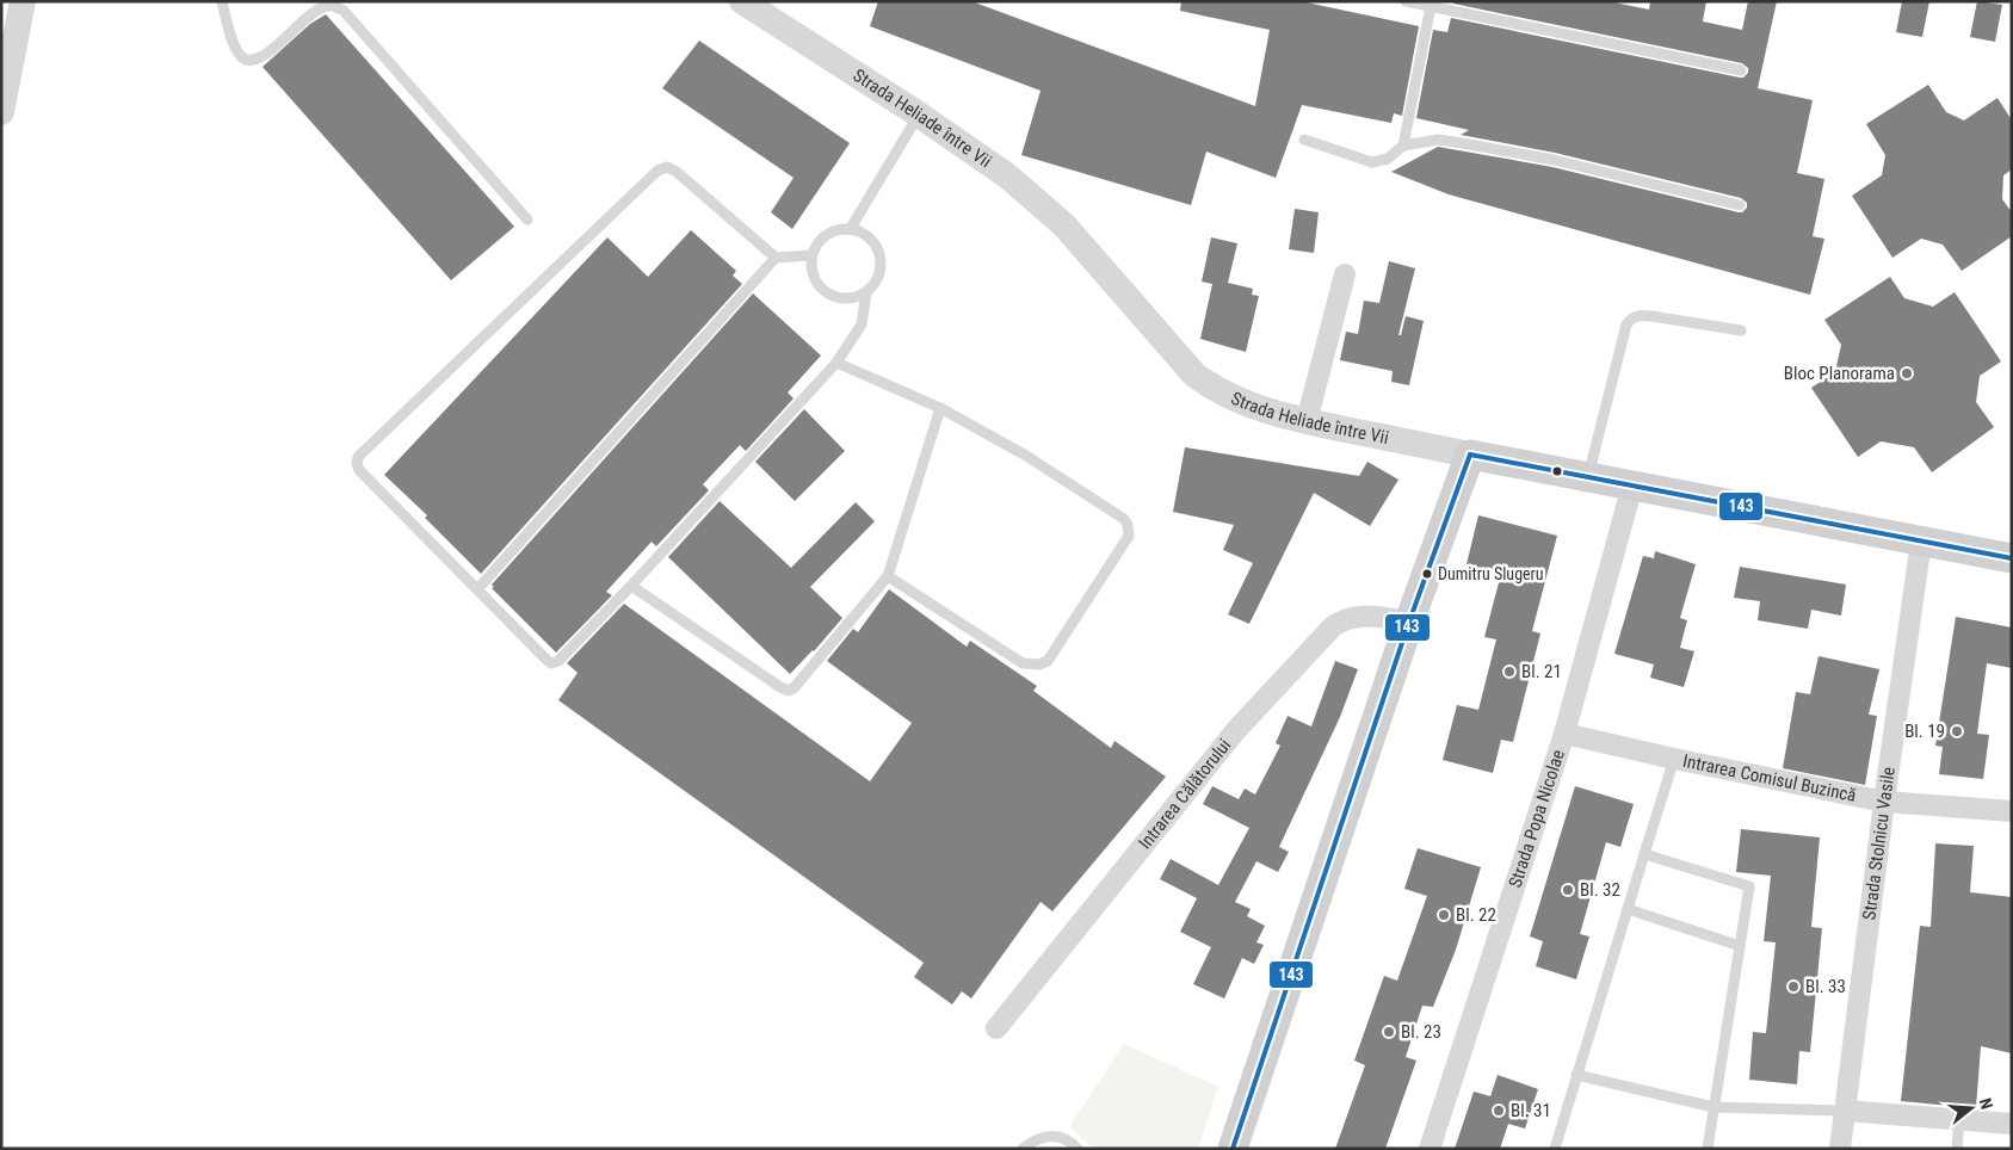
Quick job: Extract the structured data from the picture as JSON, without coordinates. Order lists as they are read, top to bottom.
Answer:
{
  "streets": {
    "main road": ["Strada Heliade între Vii"],
    "street": [
      "Intrarea Comisul Buzincă",
      "Intrarea Călătorului",
      "Strada Popa Nicolae",
      "Strada Stolnicu Vasile"
    ]
  },
  "crossings": [
    ["Strada Heliade între Vii", "Strada Popa Nicolae"],
    ["Strada Heliade între Vii", "Strada Stolnicu Vasile"],
    ["Intrarea Comisul Buzincă", "Strada Popa Nicolae"],
    ["Intrarea Comisul Buzincă", "Strada Stolnicu Vasile"]
  ],
  "places": [
    "Bloc Planorama",
    "Dumitru Slugeru",
    "Bl. 21",
    "Bl. 19",
    "Bl. 32",
    "Bl. 22",
    "Bl. 33",
    "Bl. 23",
    "Bl. 31"
  ],
  "lines": ["transit line 143"],
  "north": "right"
}
